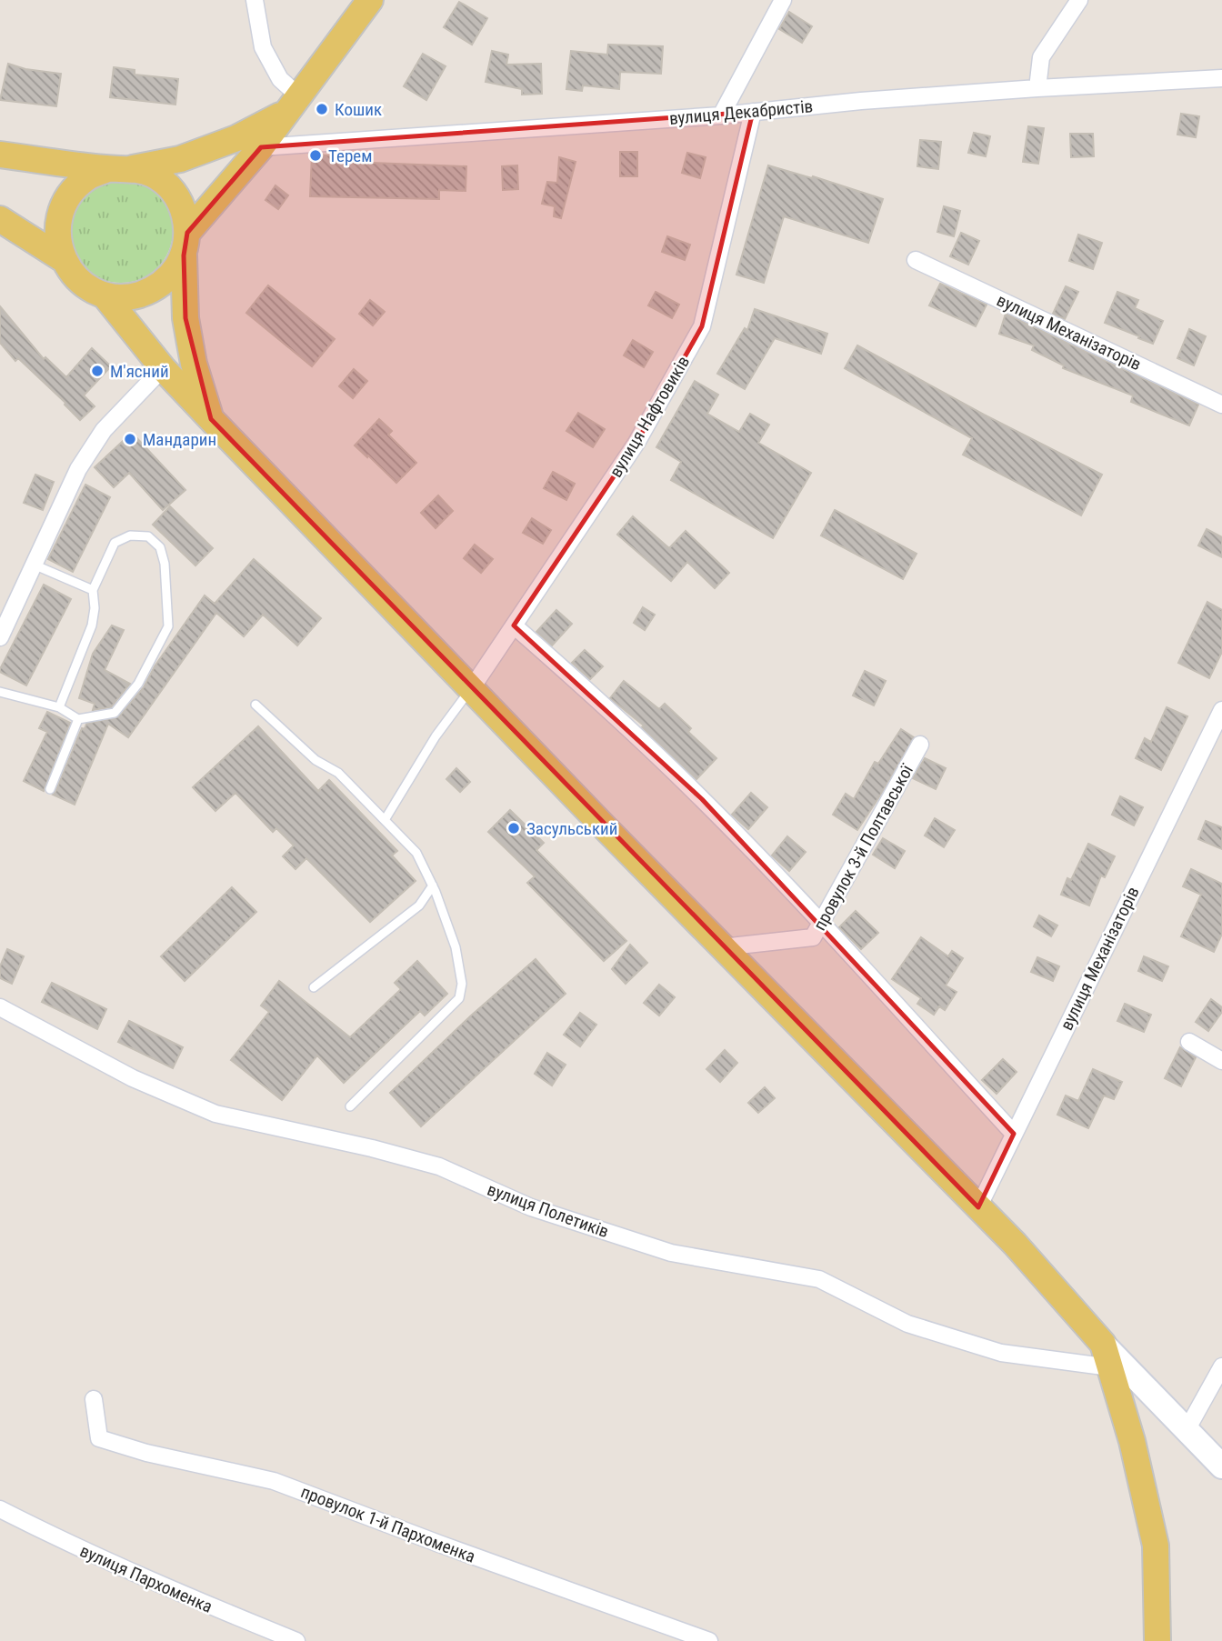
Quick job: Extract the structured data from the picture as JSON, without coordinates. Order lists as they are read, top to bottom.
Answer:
{
  "streets": {
    "street": [
      "вулиця Декабристів",
      "вулиця Механізаторів",
      "вулиця Нафтовиків",
      "провулок 3-й Полтавської",
      "вулиця Полетиків",
      "провулок 1-й Пархоменка",
      "вулиця Пархоменка"
    ]
  },
  "crossings": [
    ["вулиця Декабристів", "вулиця Нафтовиків"]
  ],
  "places": [
    "Кошик",
    "Терем",
    "М'ясний",
    "Мандарин",
    "Засульський"
  ]
}
